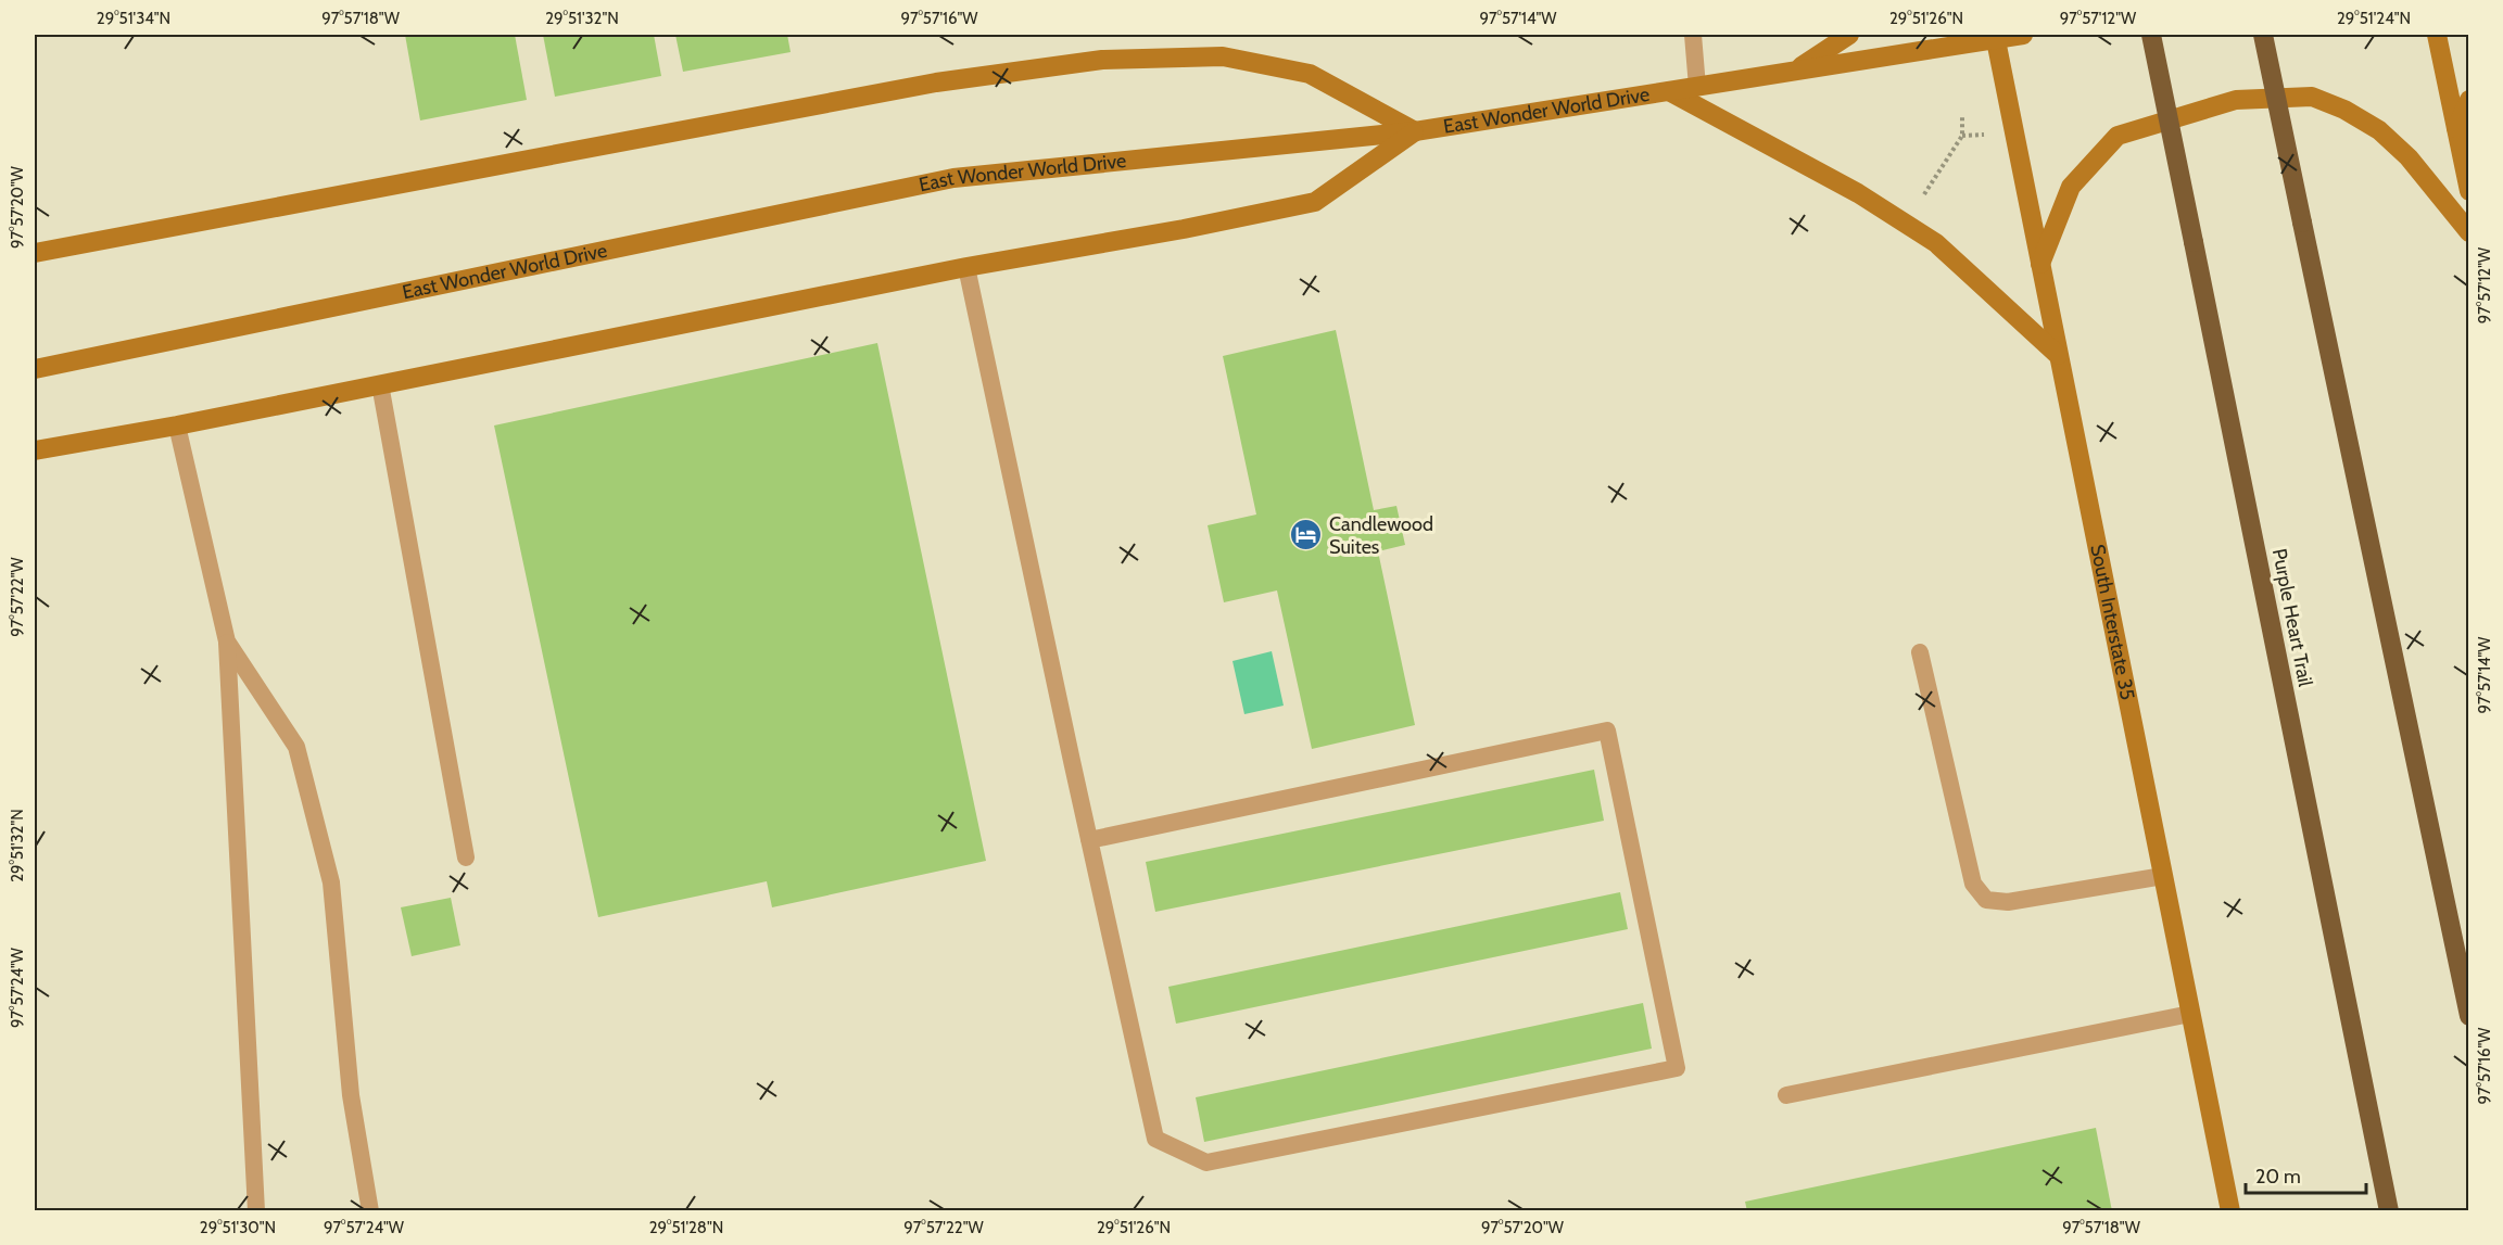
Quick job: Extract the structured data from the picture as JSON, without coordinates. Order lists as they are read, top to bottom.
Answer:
{
  "streets": {
    "highway": ["Purple Heart Trail"],
    "main road": ["East Wonder World Drive", "South Interstate 35"]
  },
  "crossings": [
    ["East Wonder World Drive", "South Interstate 35"]
  ],
  "places": {
    "hotel": ["Candlewood Suites"]
  },
  "scale_bar": "20 m",
  "coordinates": [
    "29°51'34\"N",
    "97°57'18\"W",
    "29°51'32\"N",
    "97°57'16\"W",
    "97°57'14\"W",
    "29°51'26\"N",
    "97°57'12\"W",
    "29°51'24\"N",
    "97°57'20\"W",
    "97°57'22\"W",
    "97°57'24\"W",
    "29°51'30\"N",
    "29°51'28\"N"
  ]
}
